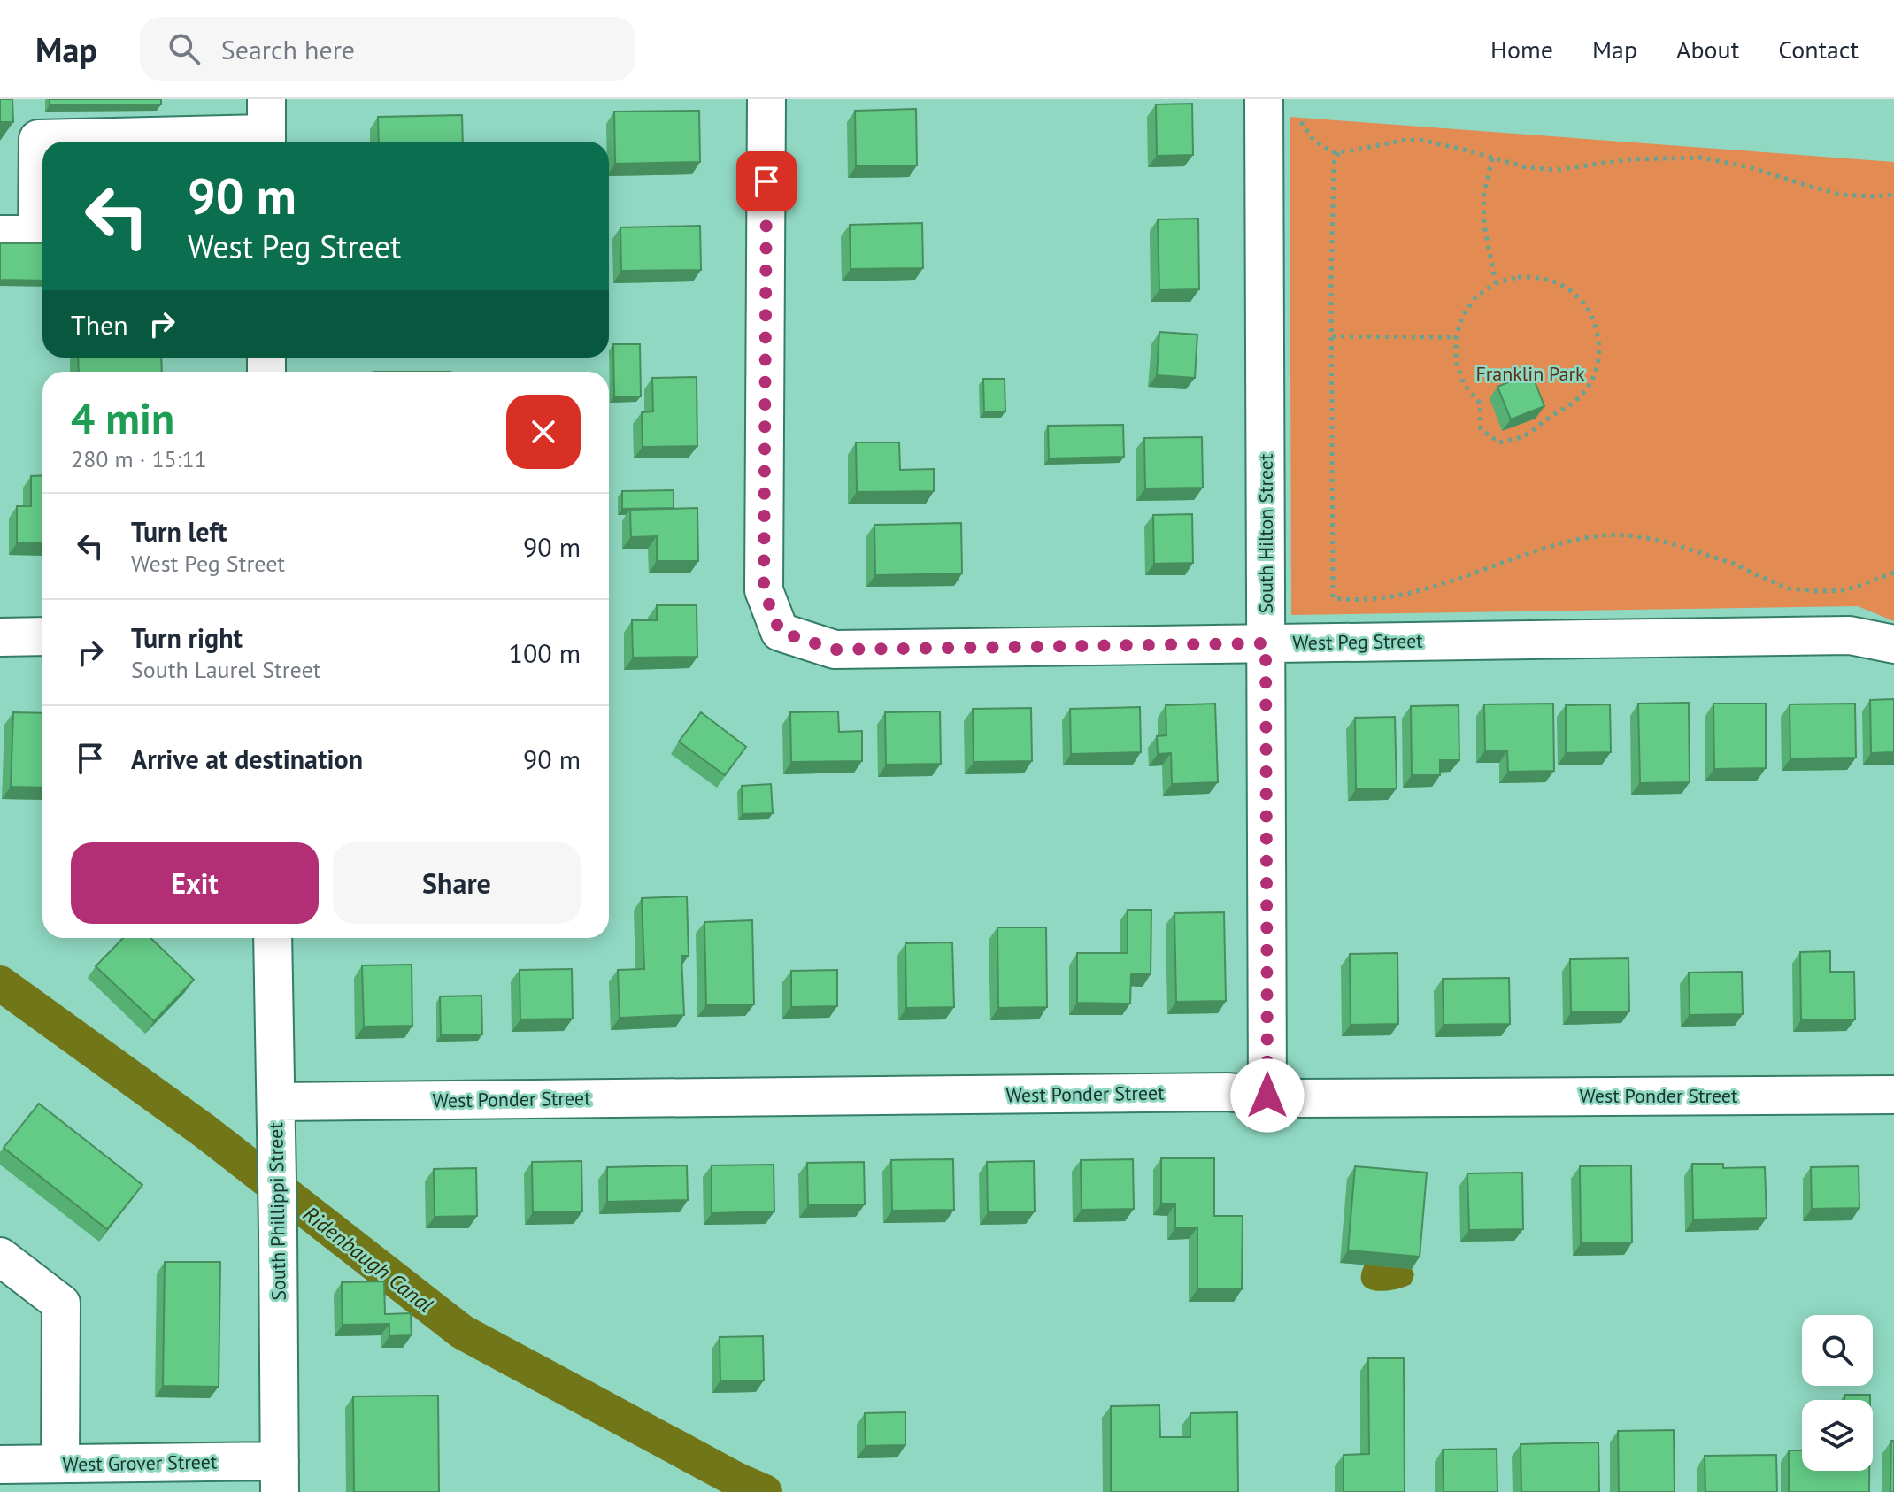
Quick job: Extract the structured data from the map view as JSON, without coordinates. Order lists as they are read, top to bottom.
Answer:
{
  "streets": {
    "street": [
      "South Hilton Street",
      "West Peg Street",
      "West Ponder Street",
      "South Phillippi Street",
      "West Grover Street"
    ]
  },
  "crossings": [
    ["South Hilton Street", "West Peg Street"],
    ["South Hilton Street", "West Ponder Street"],
    ["West Ponder Street", "South Phillippi Street"],
    ["South Phillippi Street", "West Grover Street"]
  ],
  "water": ["Ridenbaugh Canal"],
  "parks": ["Franklin Park"],
  "page": {
    "header": "Map",
    "search": "Search here",
    "nav": [
      "Home",
      "Map",
      "About",
      "Contact"
    ],
    "turn": ["90 m", "West Peg Street"],
    "then": "Then",
    "heading": ["4 min", "280 m · 15:11"],
    "list": [
      {
        "name": "Turn left",
        "note": "West Peg Street",
        "value": "90 m"
      },
      {
        "name": "Turn right",
        "note": "South Laurel Street",
        "value": "100 m"
      },
      {
        "name": "Arrive at destination",
        "value": "90 m"
      }
    ],
    "buttons": ["Exit", "Share"]
  }
}
